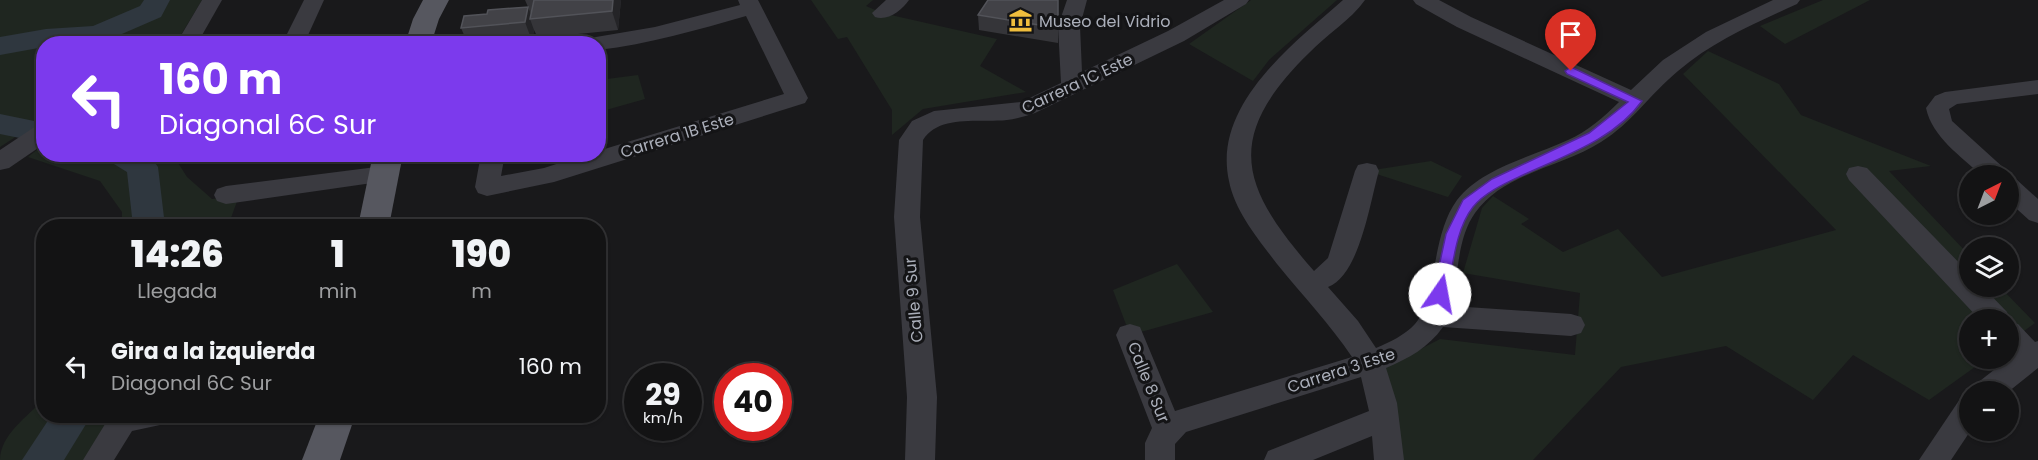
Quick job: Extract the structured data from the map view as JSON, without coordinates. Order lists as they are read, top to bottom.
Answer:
{
  "streets": {
    "street": [
      "Carrera 1C Este",
      "Carrera 1B Este",
      "Calle 9 Sur",
      "Carrera 3 Este",
      "Calle 8 Sur"
    ]
  },
  "crossings": [
    ["Carrera 1C Este", "Calle 9 Sur"],
    ["Carrera 3 Este", "Calle 8 Sur"]
  ],
  "places": {
    "museum": ["Museo del Vidrio"]
  },
  "north": "top right",
  "page": {
    "turn": ["160 m", "Diagonal 6C Sur"],
    "map_buttons": ["+", "−"],
    "eta": [
      "14:26",
      "Llegada",
      "1",
      "min",
      "190",
      "m"
    ],
    "list": [
      {
        "name": "Gira a la izquierda",
        "note": "Diagonal 6C Sur",
        "value": "160 m"
      }
    ],
    "speed": "29 km/h",
    "limit": "40"
  }
}
